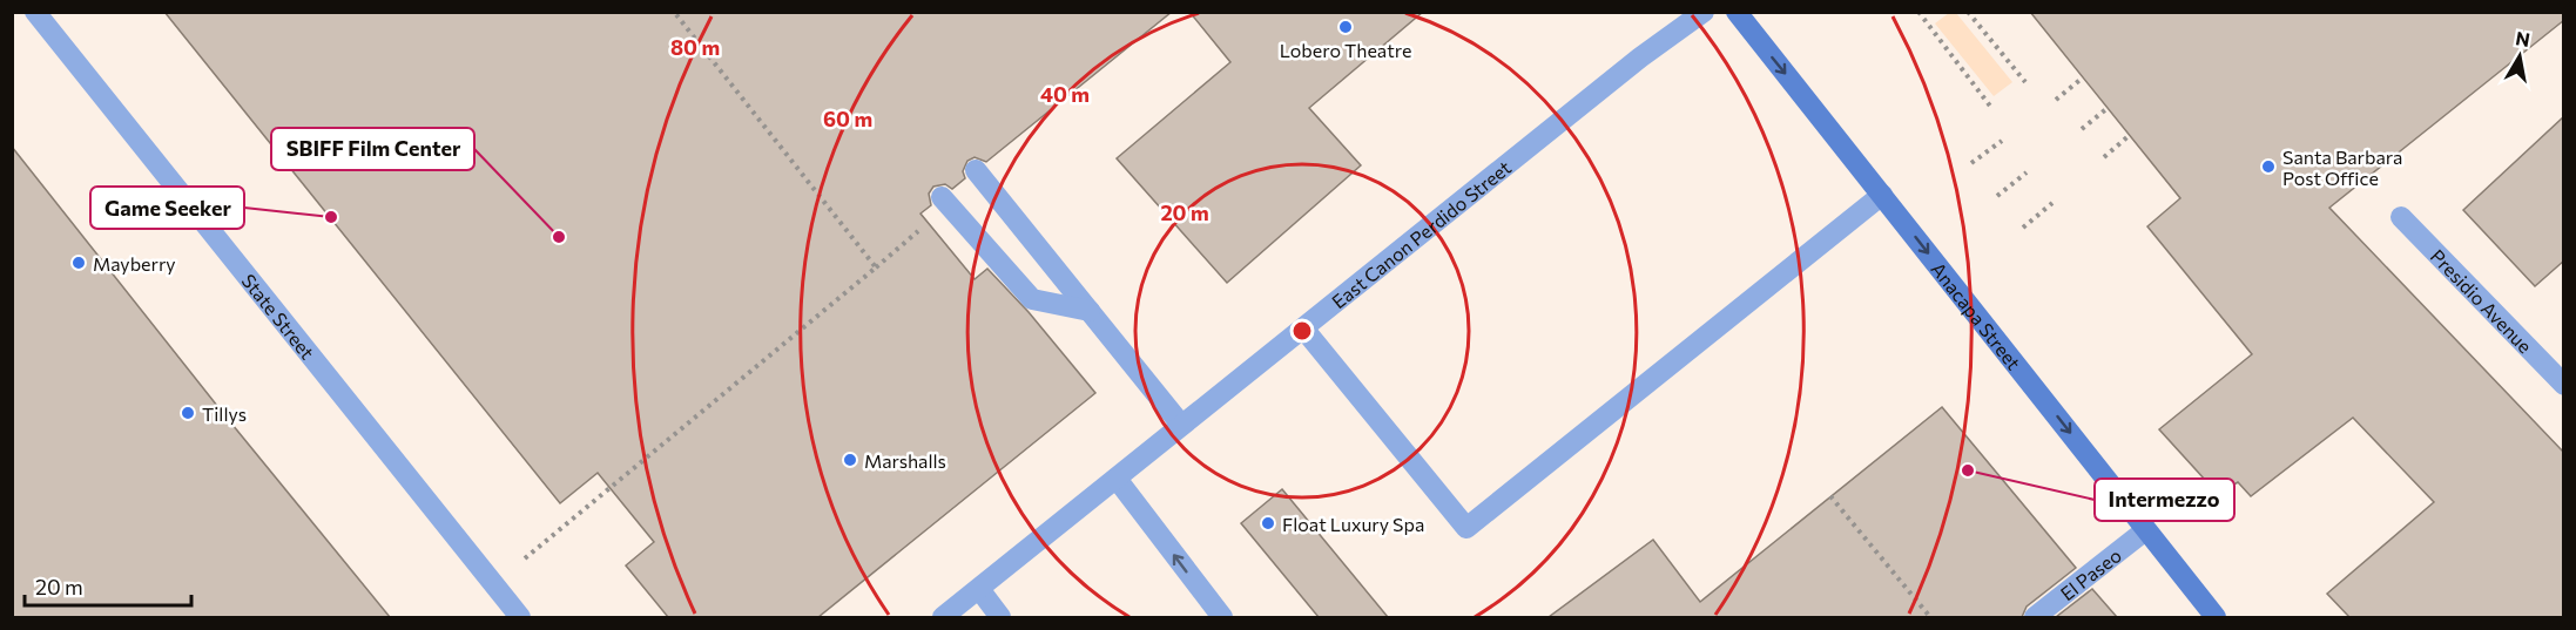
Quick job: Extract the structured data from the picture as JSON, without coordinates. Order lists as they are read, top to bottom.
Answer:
{
  "streets": {
    "street": [
      "East Canon Perdido Street",
      "Presidio Avenue",
      "State Street",
      "Anacapa Street",
      "El Paseo"
    ]
  },
  "crossings": [
    ["Anacapa Street", "El Paseo"]
  ],
  "one_way": ["Anacapa Street"],
  "places": [
    "Lobero Theatre",
    "Santa Barbara Post Office",
    "Game Seeker",
    "SBIFF Film Center",
    "Mayberry",
    "Tillys",
    "Marshalls",
    "Intermezzo",
    "Float Luxury Spa"
  ],
  "scale_bar": "20 m",
  "north": "top",
  "rings": [
    "80 m",
    "40 m",
    "60 m",
    "20 m"
  ]
}
